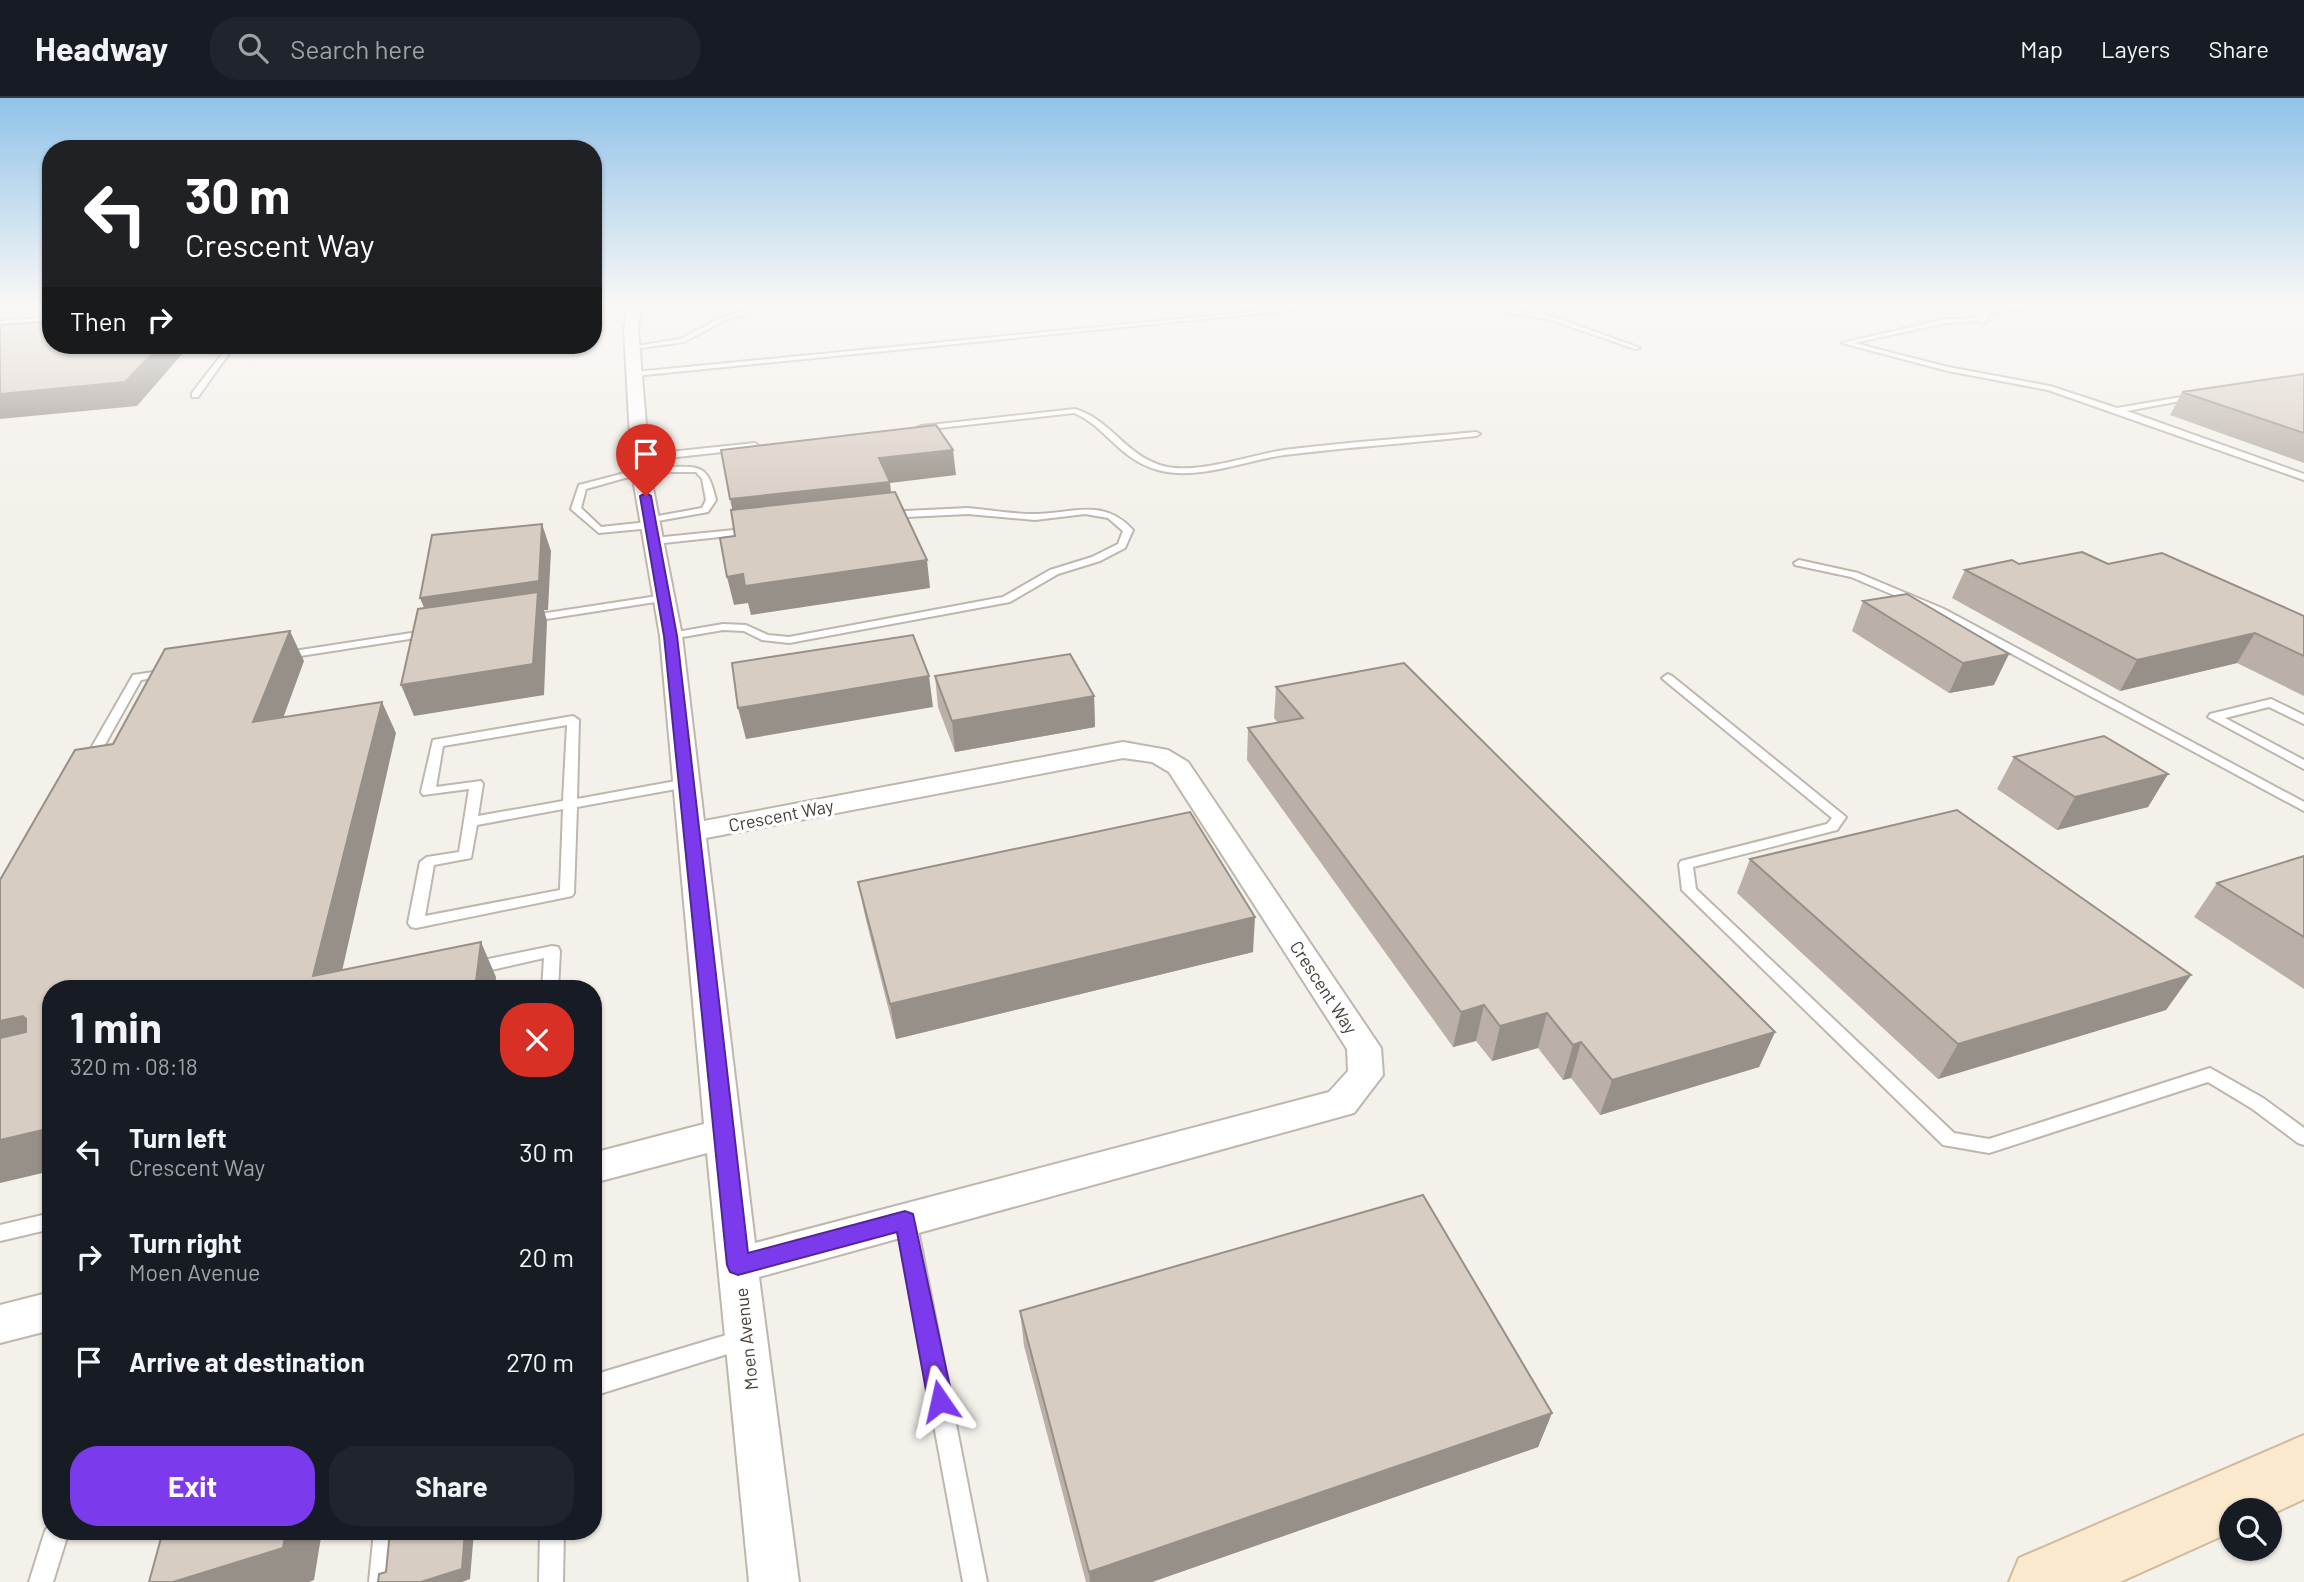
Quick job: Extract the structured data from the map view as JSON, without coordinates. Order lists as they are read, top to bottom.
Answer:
{
  "streets": {
    "street": ["Crescent Way", "Moen Avenue"]
  },
  "crossings": [
    ["Crescent Way", "Moen Avenue"]
  ],
  "page": {
    "header": "Headway",
    "search": "Search here",
    "nav": ["Map", "Layers", "Share"],
    "turn": ["30 m", "Crescent Way"],
    "then": "Then",
    "heading": ["1 min", "320 m · 08:18"],
    "list": [
      {
        "name": "Turn left",
        "note": "Crescent Way",
        "value": "30 m"
      },
      {
        "name": "Turn right",
        "note": "Moen Avenue",
        "value": "20 m"
      },
      {
        "name": "Arrive at destination",
        "value": "270 m"
      }
    ],
    "buttons": ["Exit", "Share"]
  }
}
